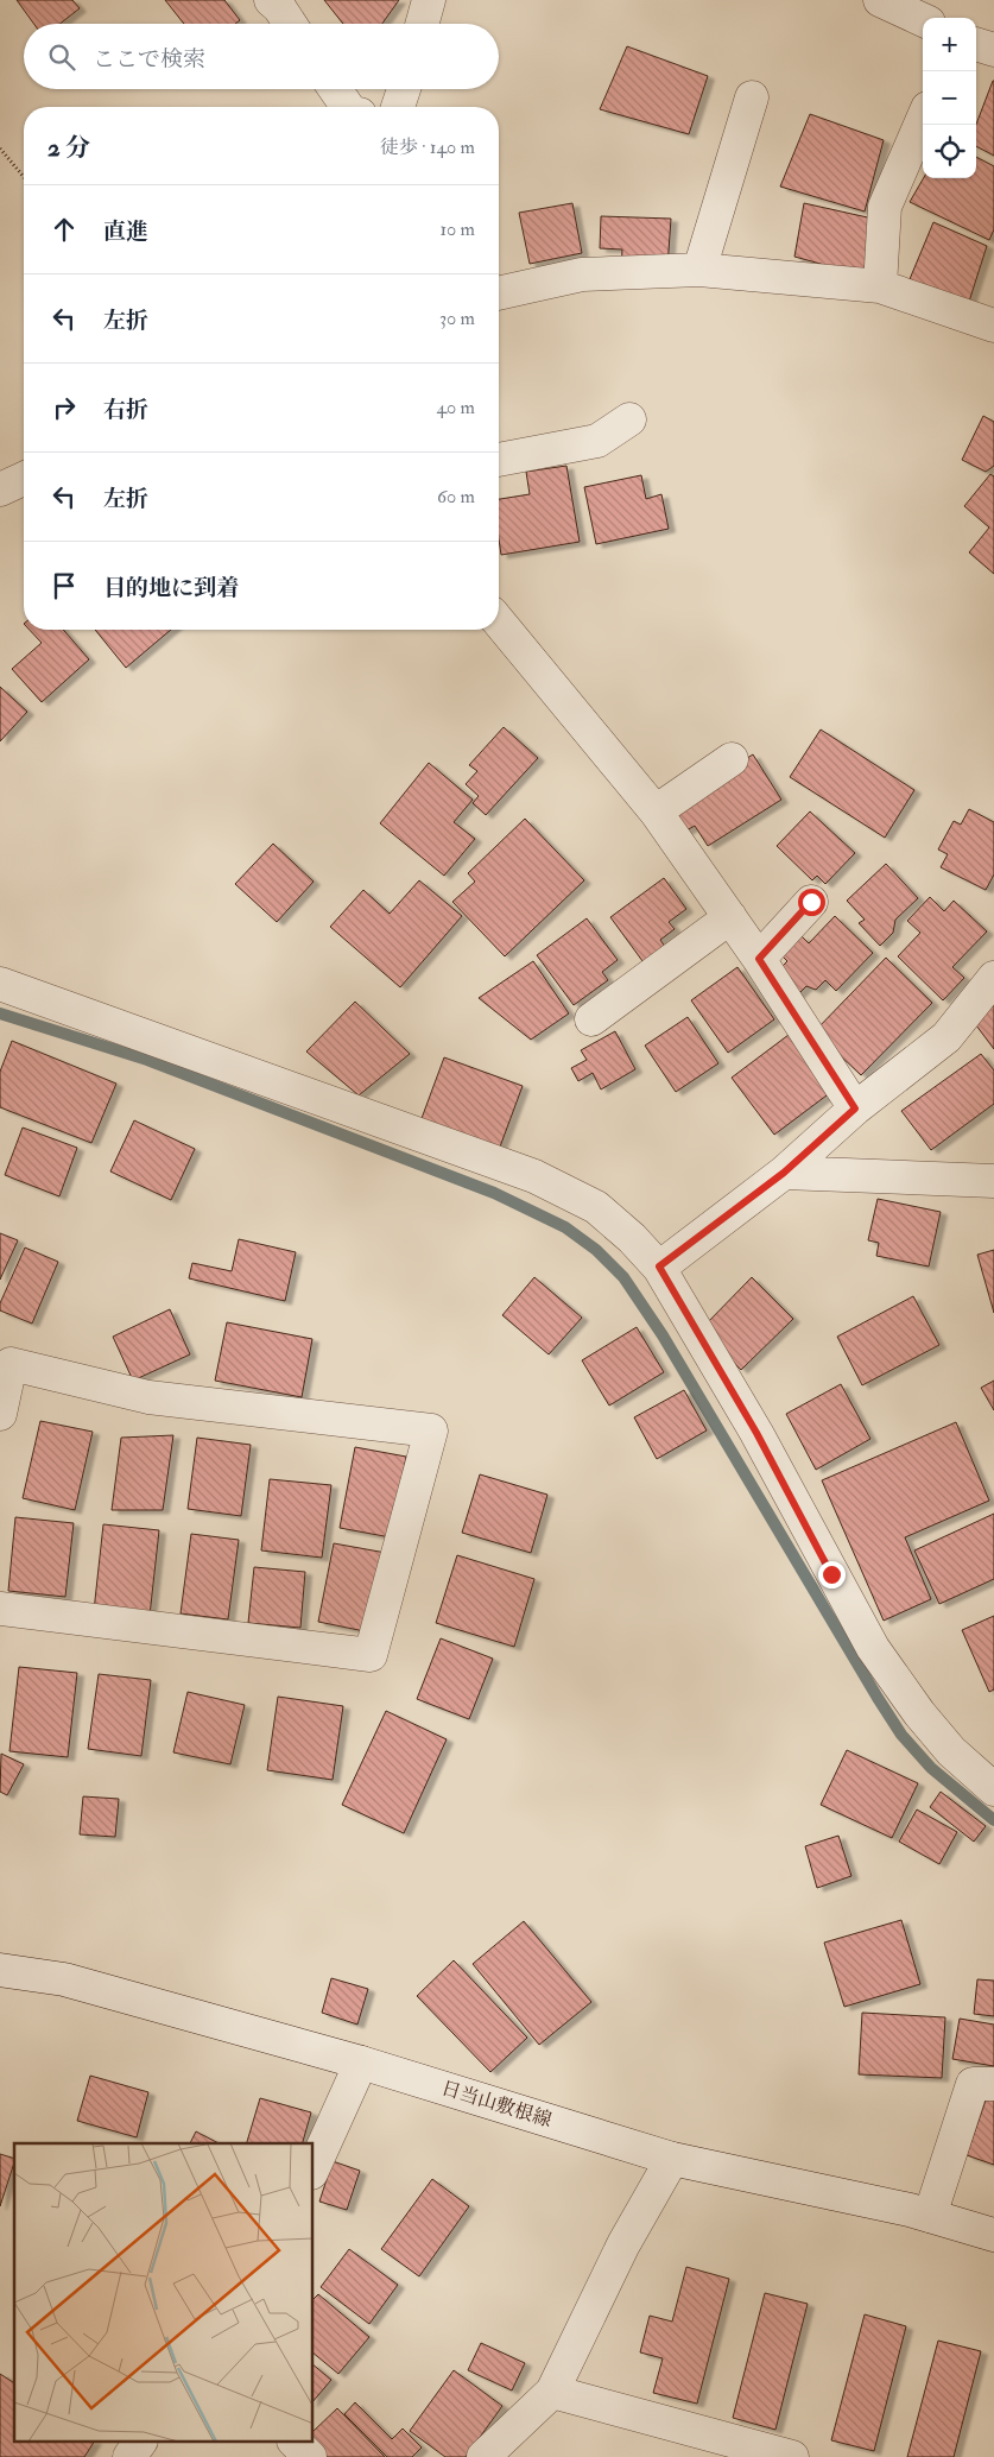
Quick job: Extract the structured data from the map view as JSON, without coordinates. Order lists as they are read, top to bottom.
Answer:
{
  "streets": {
    "street": ["日当山敷根線"]
  },
  "page": {
    "map_buttons": ["+", "−"],
    "search": "ここで検索",
    "heading": ["2 分", "徒歩 · 140 m"],
    "list": [
      ["直進", "10 m"],
      ["左折", "30 m"],
      ["右折", "40 m"],
      ["左折", "60 m"],
      "目的地に到着"
    ]
  }
}
